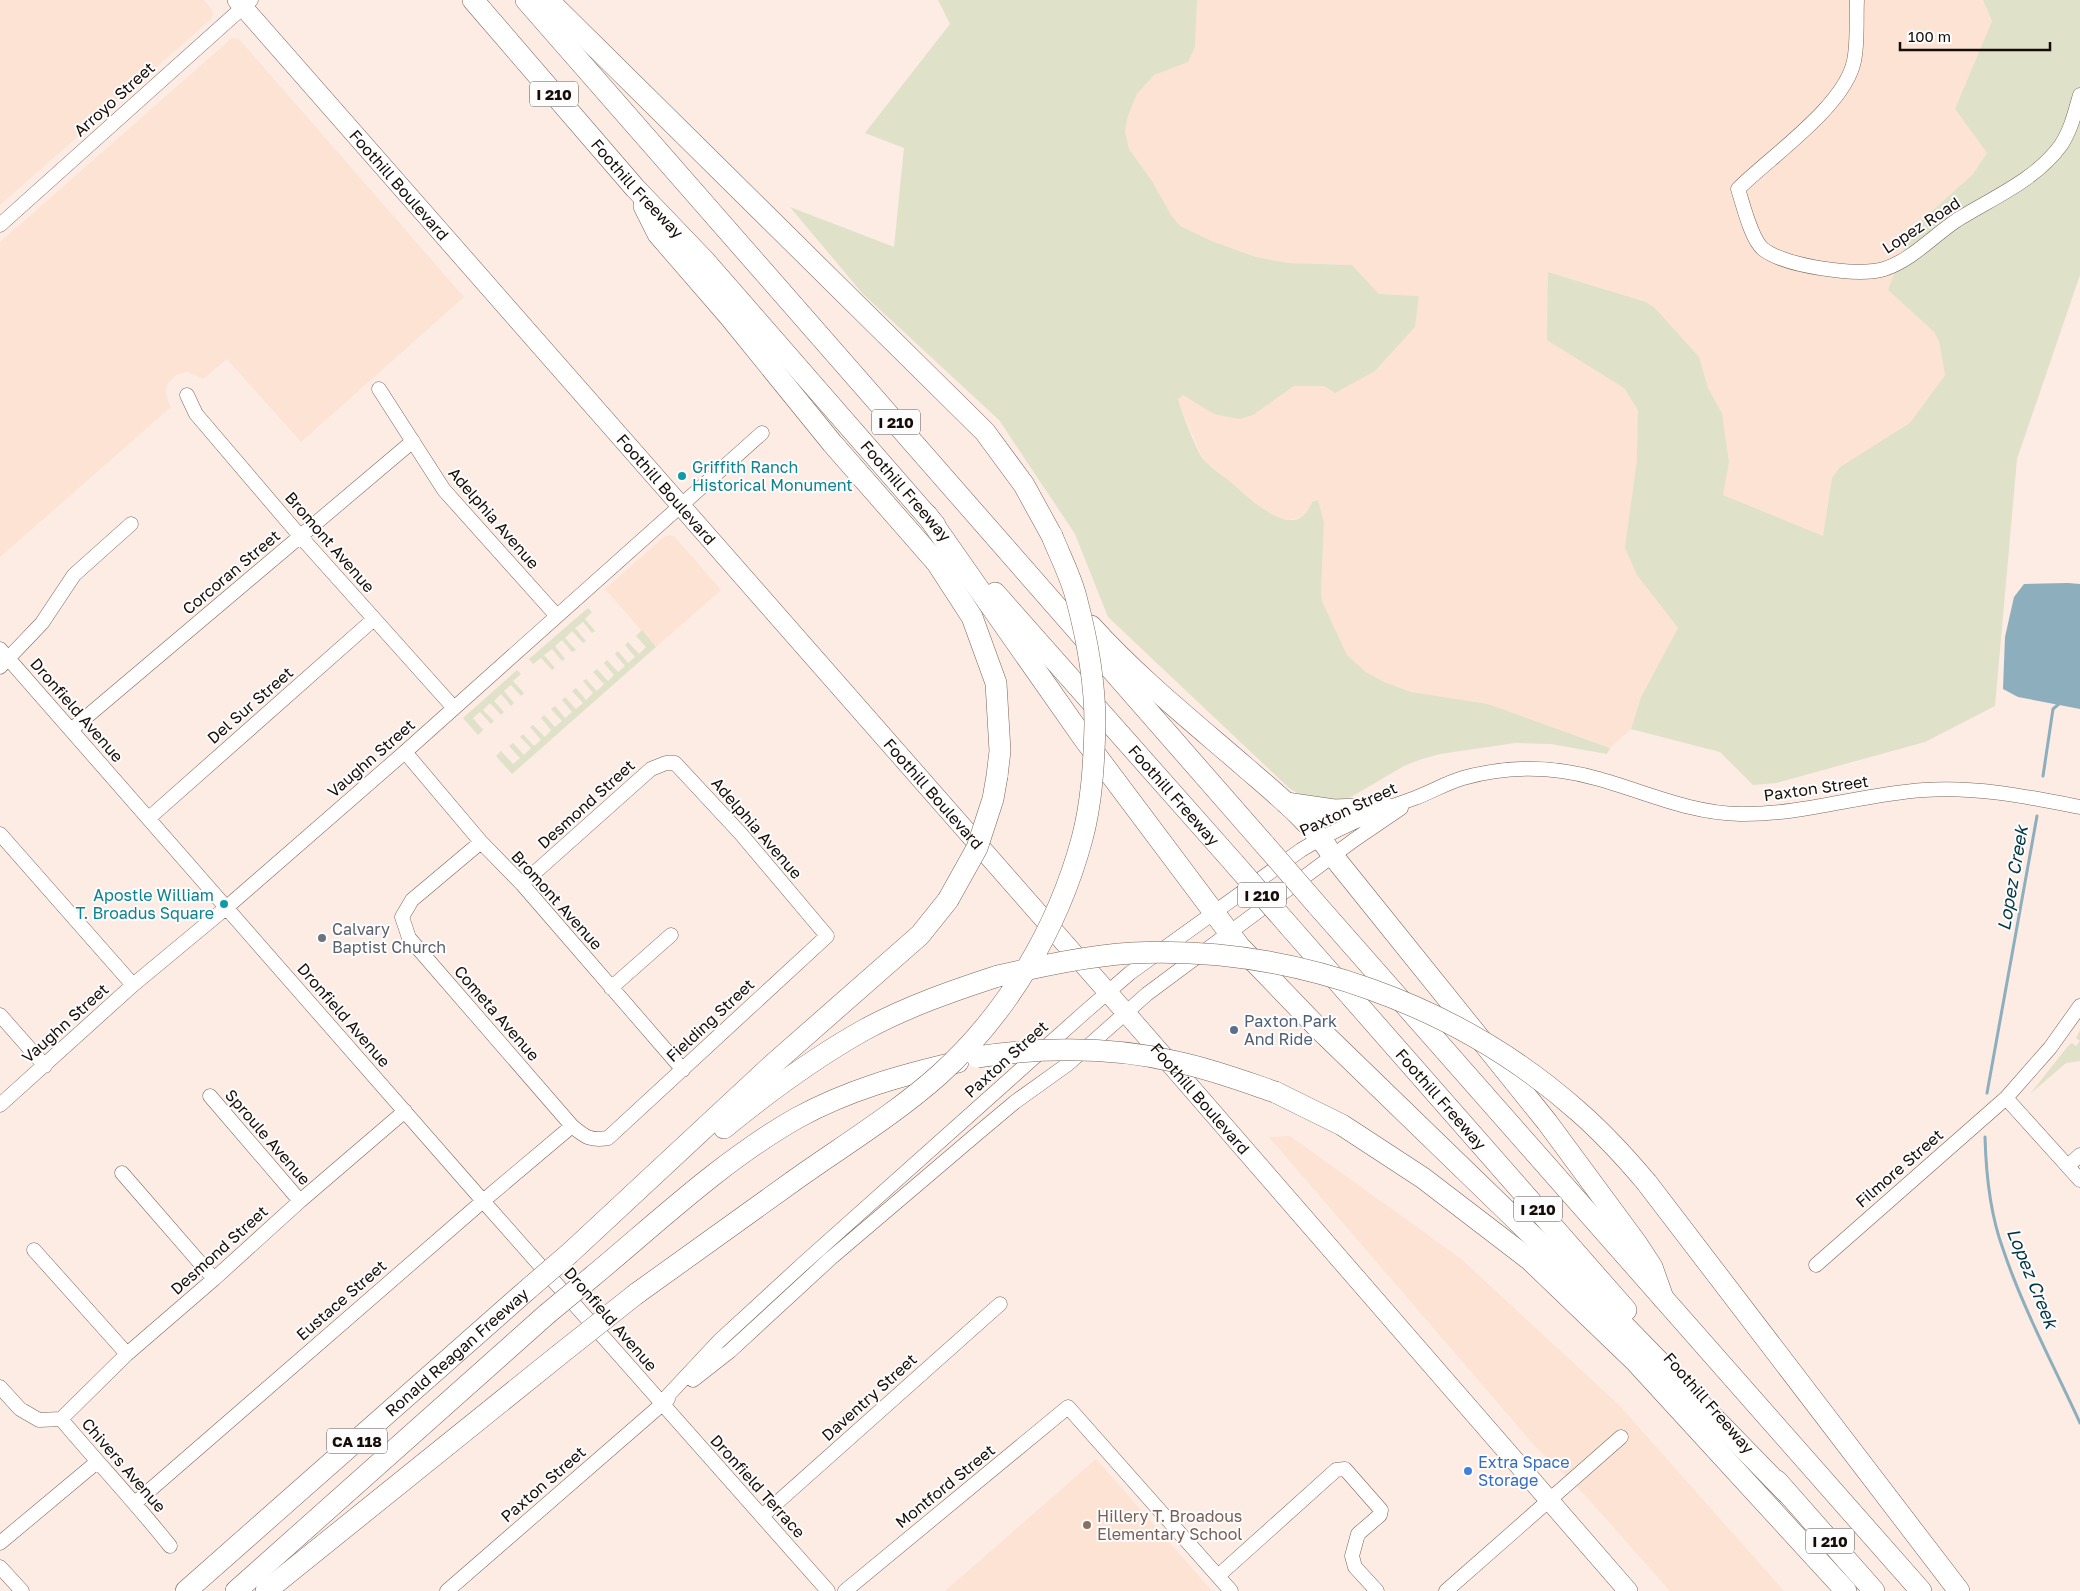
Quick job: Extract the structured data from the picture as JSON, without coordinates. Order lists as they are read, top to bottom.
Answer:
{
  "streets": {
    "highway": [
      "I 210",
      "Foothill Freeway",
      "Ronald Reagan Freeway",
      "CA 118"
    ],
    "main road": ["Foothill Boulevard"],
    "street": [
      "Arroyo Street",
      "Lopez Road",
      "Adelphia Avenue",
      "Bromont Avenue",
      "Corcoran Street",
      "Del Sur Street",
      "Dronfield Avenue",
      "Vaughn Street",
      "Paxton Street",
      "Desmond Street",
      "Cometa Avenue",
      "Fielding Street",
      "Sproule Avenue",
      "Filmore Street",
      "Eustace Street",
      "Daventry Street",
      "Chivers Avenue",
      "Dronfield Terrace",
      "Montford Street"
    ]
  },
  "crossings": [
    ["Arroyo Street", "Foothill Boulevard"],
    ["Foothill Boulevard", "Vaughn Street"],
    ["Foothill Boulevard", "Paxton Street"],
    ["Adelphia Avenue", "Corcoran Street"],
    ["Adelphia Avenue", "Vaughn Street"],
    ["Adelphia Avenue", "Desmond Street"],
    ["Adelphia Avenue", "Fielding Street"],
    ["Bromont Avenue", "Corcoran Street"],
    ["Bromont Avenue", "Del Sur Street"],
    ["Bromont Avenue", "Vaughn Street"],
    ["Bromont Avenue", "Desmond Street"],
    ["Bromont Avenue", "Cometa Avenue"],
    ["Bromont Avenue", "Fielding Street"],
    ["Corcoran Street", "Dronfield Avenue"],
    ["Del Sur Street", "Dronfield Avenue"],
    ["Dronfield Avenue", "Vaughn Street"],
    ["Dronfield Avenue", "Paxton Street"],
    ["Dronfield Avenue", "Desmond Street"],
    ["Dronfield Avenue", "Eustace Street"],
    ["Dronfield Avenue", "Dronfield Terrace"],
    ["Paxton Street", "Dronfield Terrace"],
    ["Desmond Street", "Sproule Avenue"],
    ["Desmond Street", "Chivers Avenue"],
    ["Cometa Avenue", "Fielding Street"],
    ["Cometa Avenue", "Eustace Street"],
    ["Eustace Street", "Chivers Avenue"],
    ["Daventry Street", "Dronfield Terrace"]
  ],
  "water": ["Lopez Creek"],
  "places": [
    "Griffith Ranch Historical Monument",
    "Apostle William T. Broadus Square",
    "Calvary Baptist Church",
    "Paxton Park And Ride",
    "Extra Space Storage",
    "Hillery T. Broadous Elementary School"
  ],
  "scale_bar": "100 m"
}
